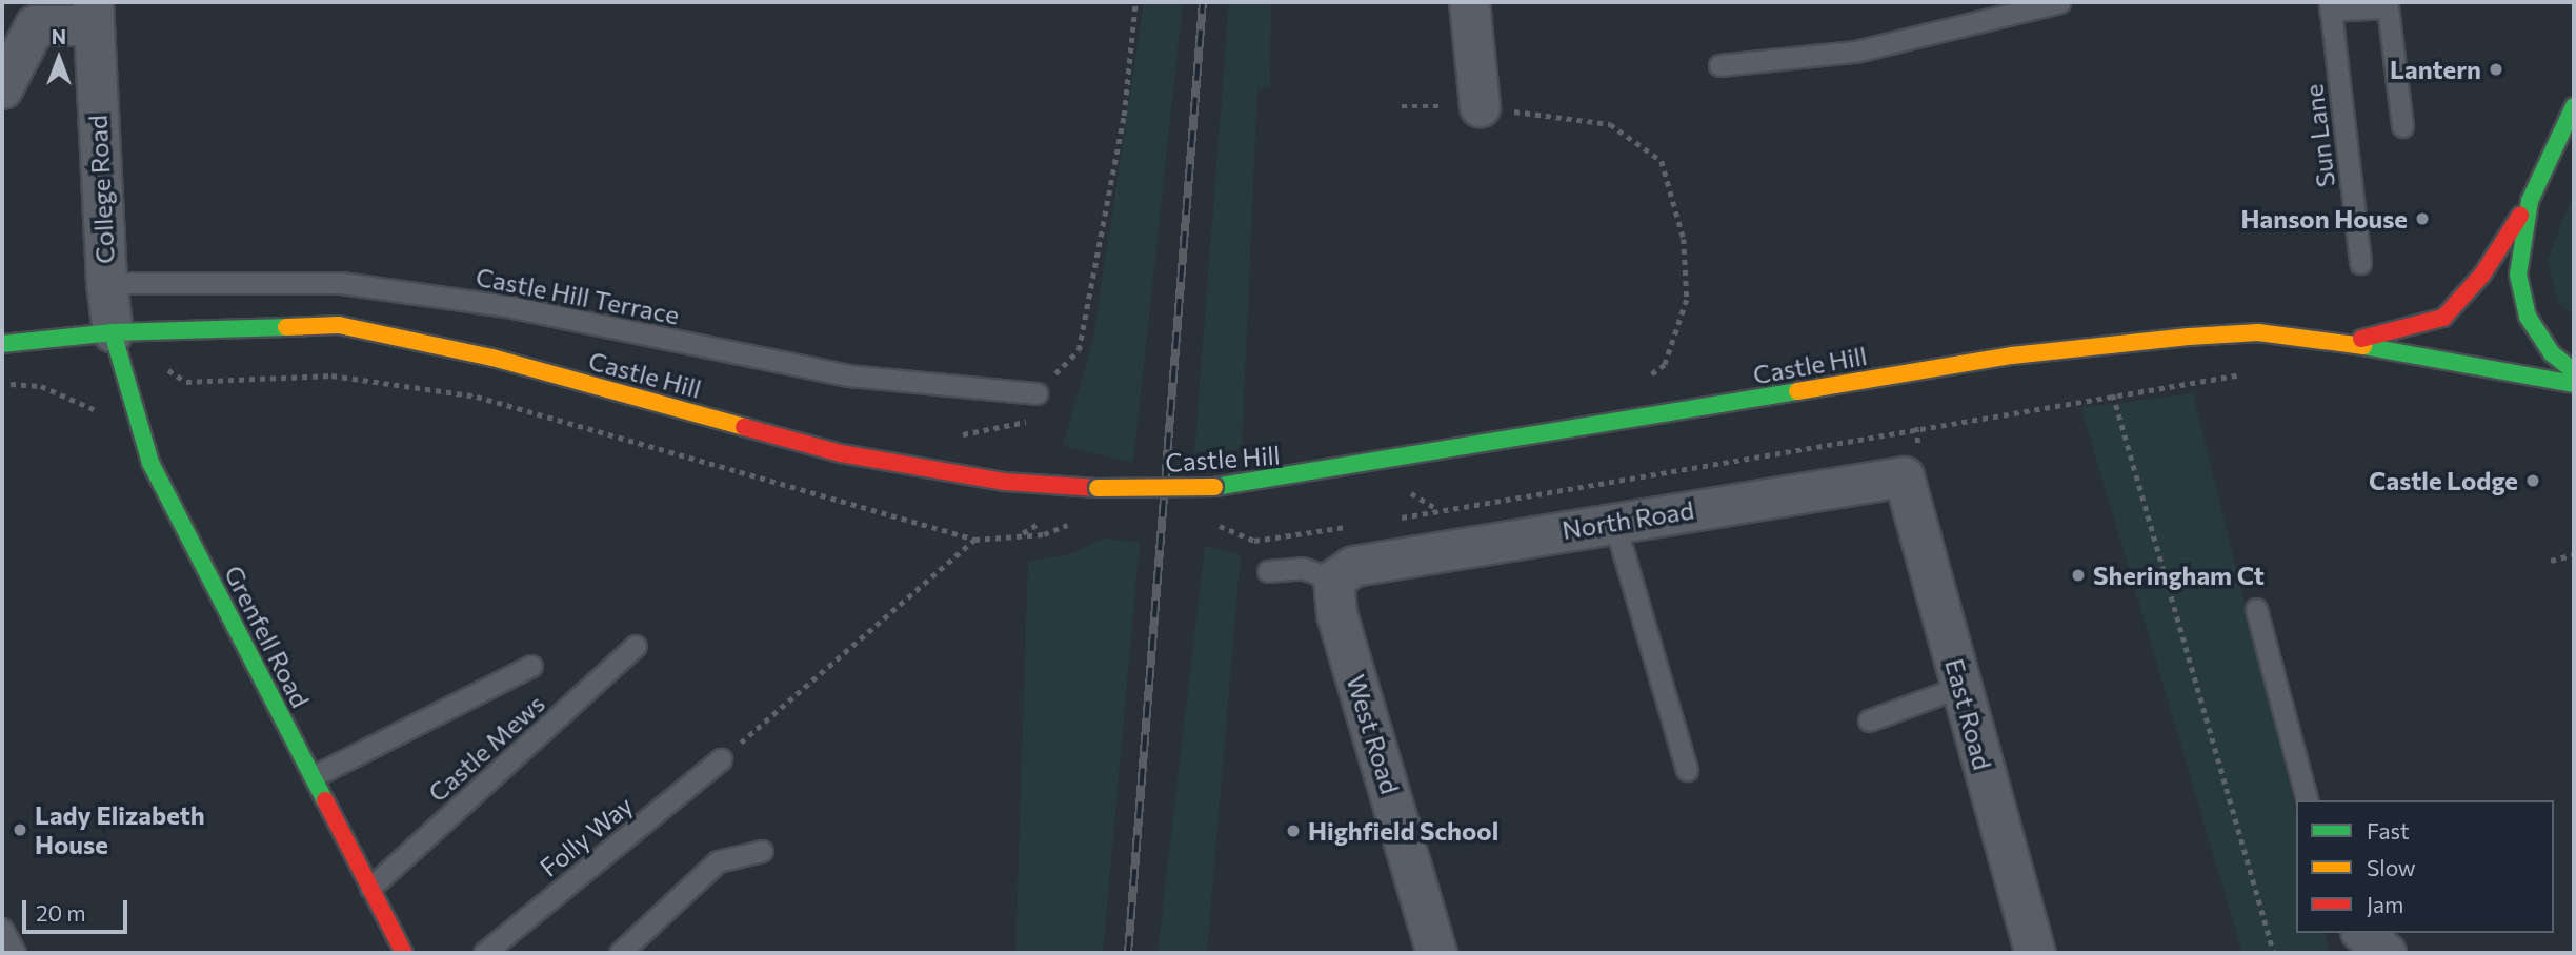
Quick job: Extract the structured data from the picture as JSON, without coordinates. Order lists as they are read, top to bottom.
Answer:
{
  "streets": {
    "main road": ["Castle Hill", "Grenfell Road"],
    "street": [
      "College Road",
      "North Road",
      "East Road",
      "West Road"
    ],
    "lane": [
      "Sun Lane",
      "Castle Hill Terrace",
      "Castle Mews",
      "Folly Way"
    ]
  },
  "crossings": [
    ["College Road", "Castle Hill Terrace"],
    ["College Road", "Castle Hill"],
    ["College Road", "Grenfell Road"],
    ["Castle Hill", "Grenfell Road"],
    ["North Road", "East Road"],
    ["North Road", "West Road"],
    ["Grenfell Road", "Castle Mews"]
  ],
  "places": [
    "Lantern",
    "Hanson House",
    "Castle Lodge",
    "Sheringham Ct",
    "Lady Elizabeth House",
    "Highfield School"
  ],
  "legend": ["Fast", "Slow", "Jam"],
  "scale_bar": "20 m",
  "north": "top"
}
